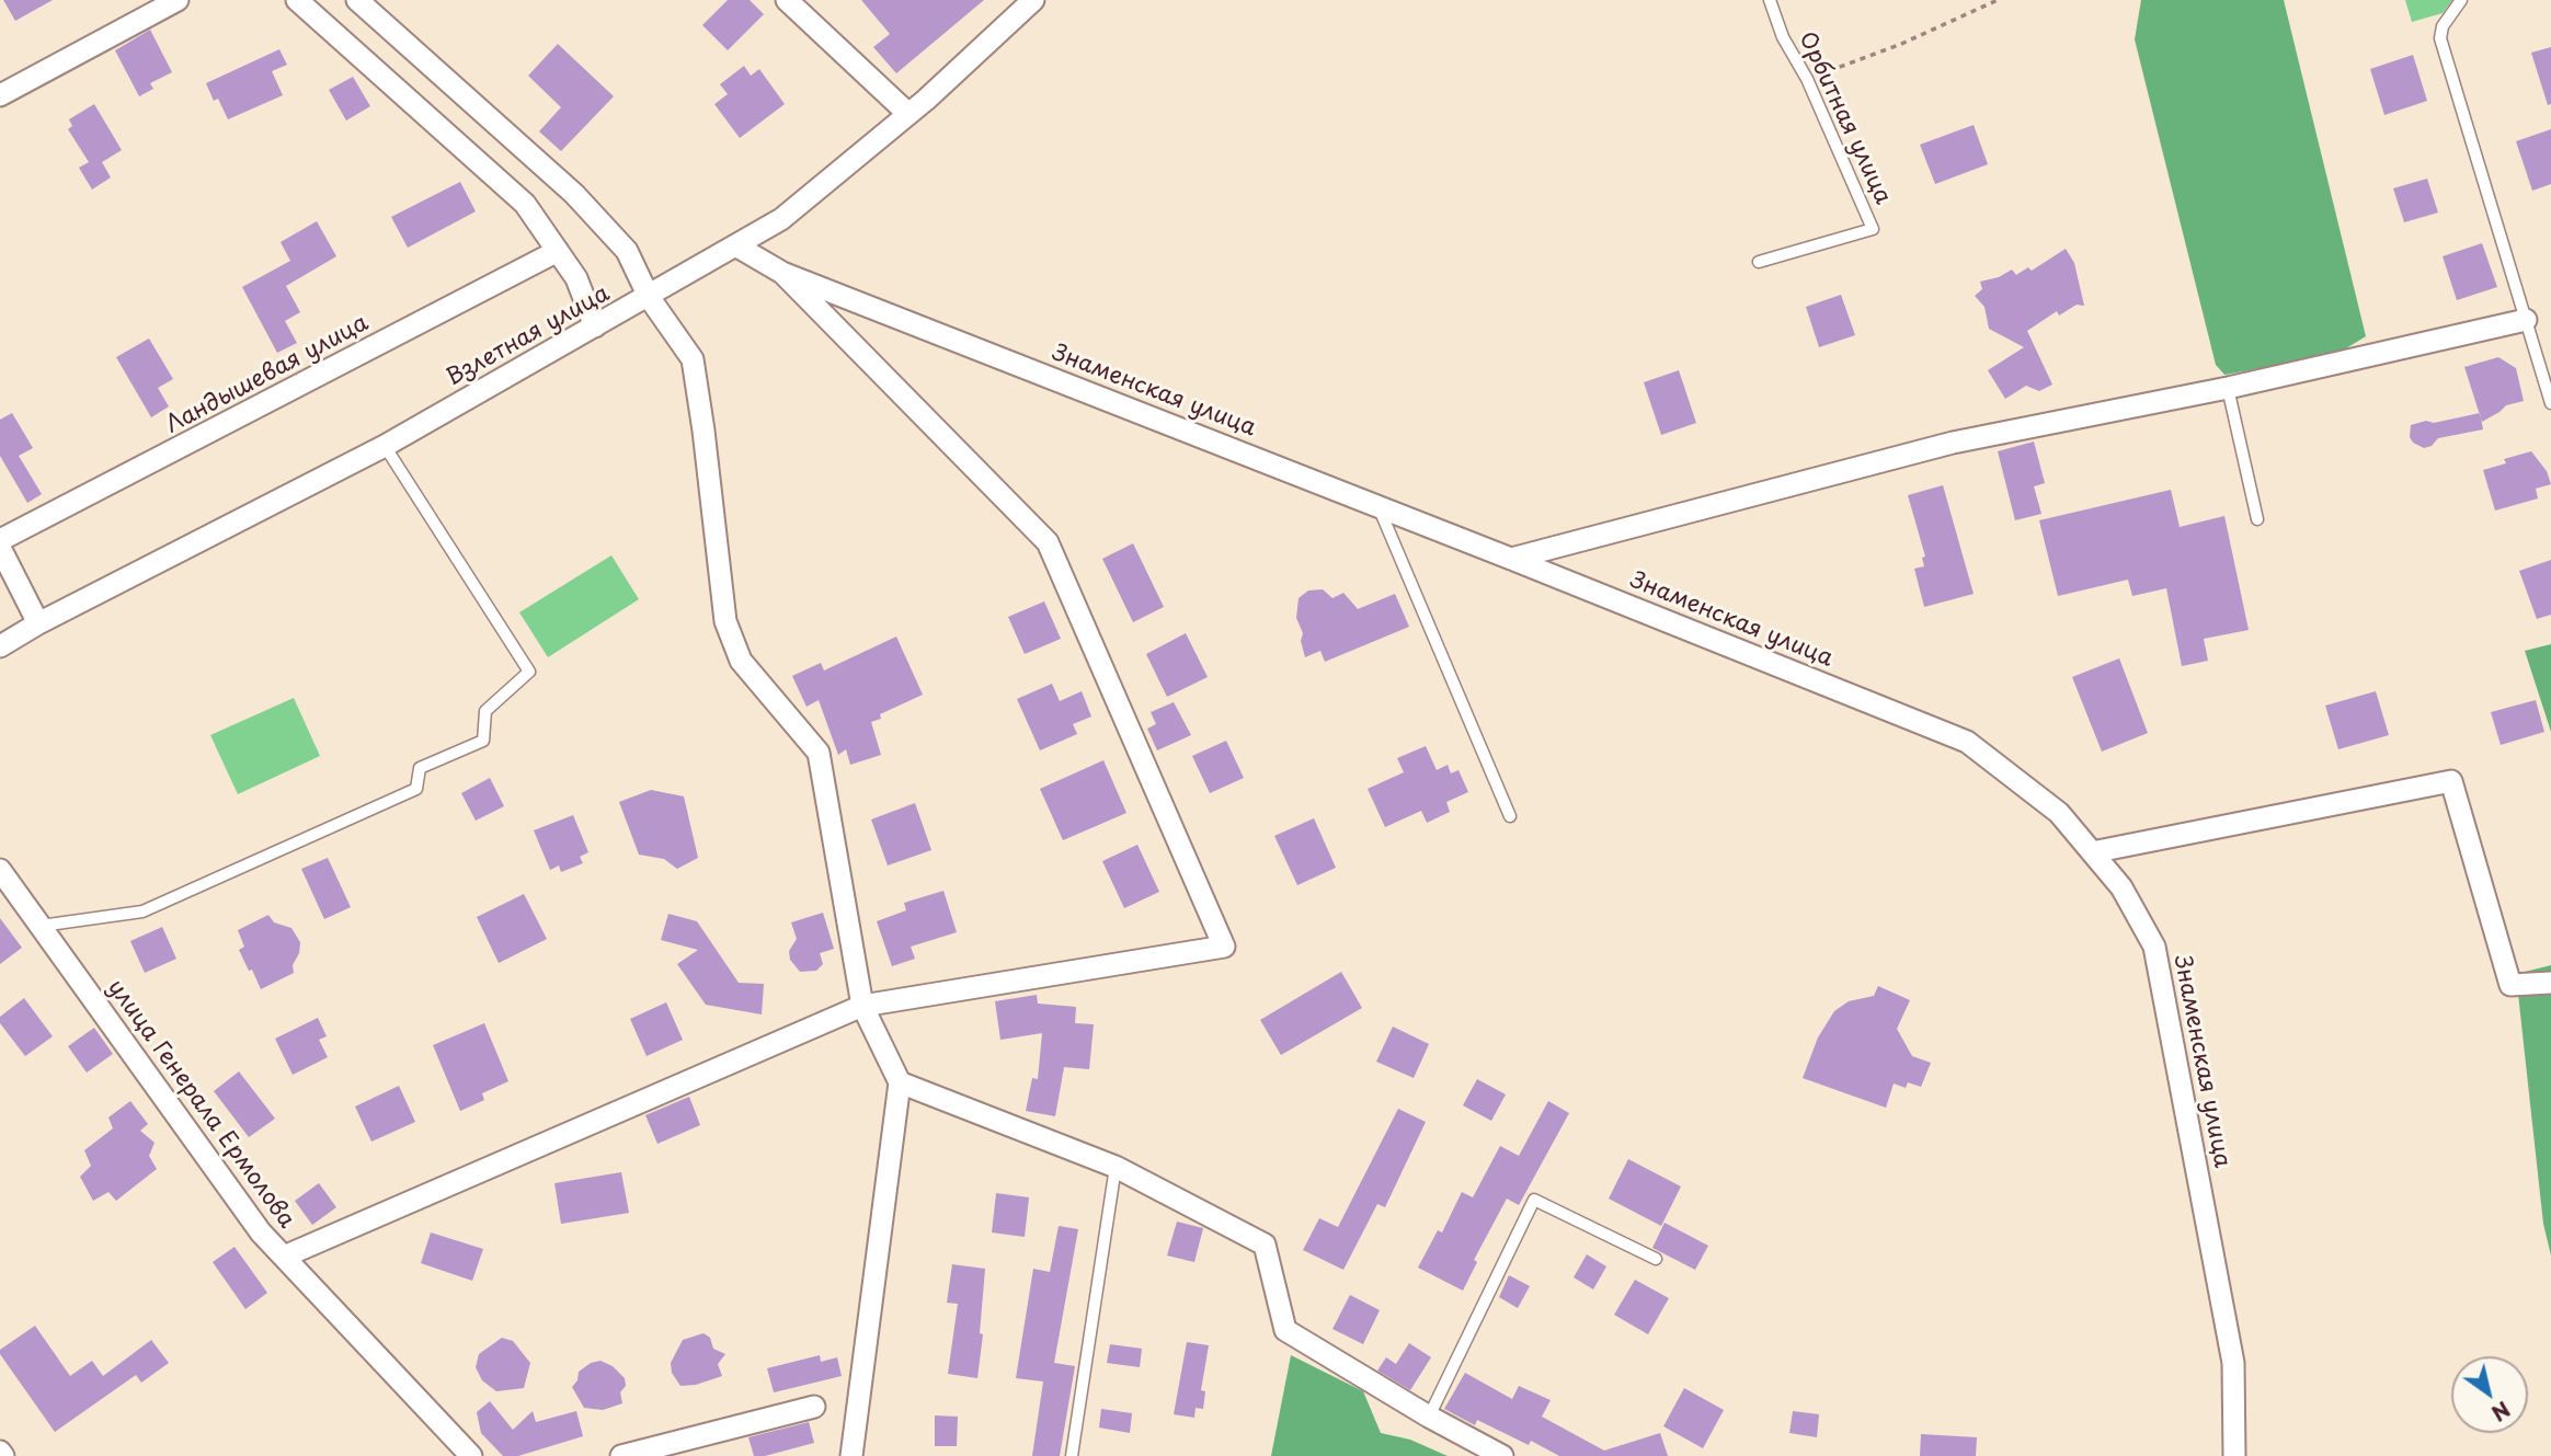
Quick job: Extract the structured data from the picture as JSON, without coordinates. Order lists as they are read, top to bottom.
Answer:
{
  "streets": {
    "street": [
      "Взлетная улица",
      "Ландышевая улица",
      "Знаменская улица",
      "улица Генерала Ермолова"
    ],
    "lane": ["Орбитная улица"]
  },
  "crossings": [
    ["Взлетная улица", "Знаменская улица"]
  ],
  "north": "bottom right"
}
